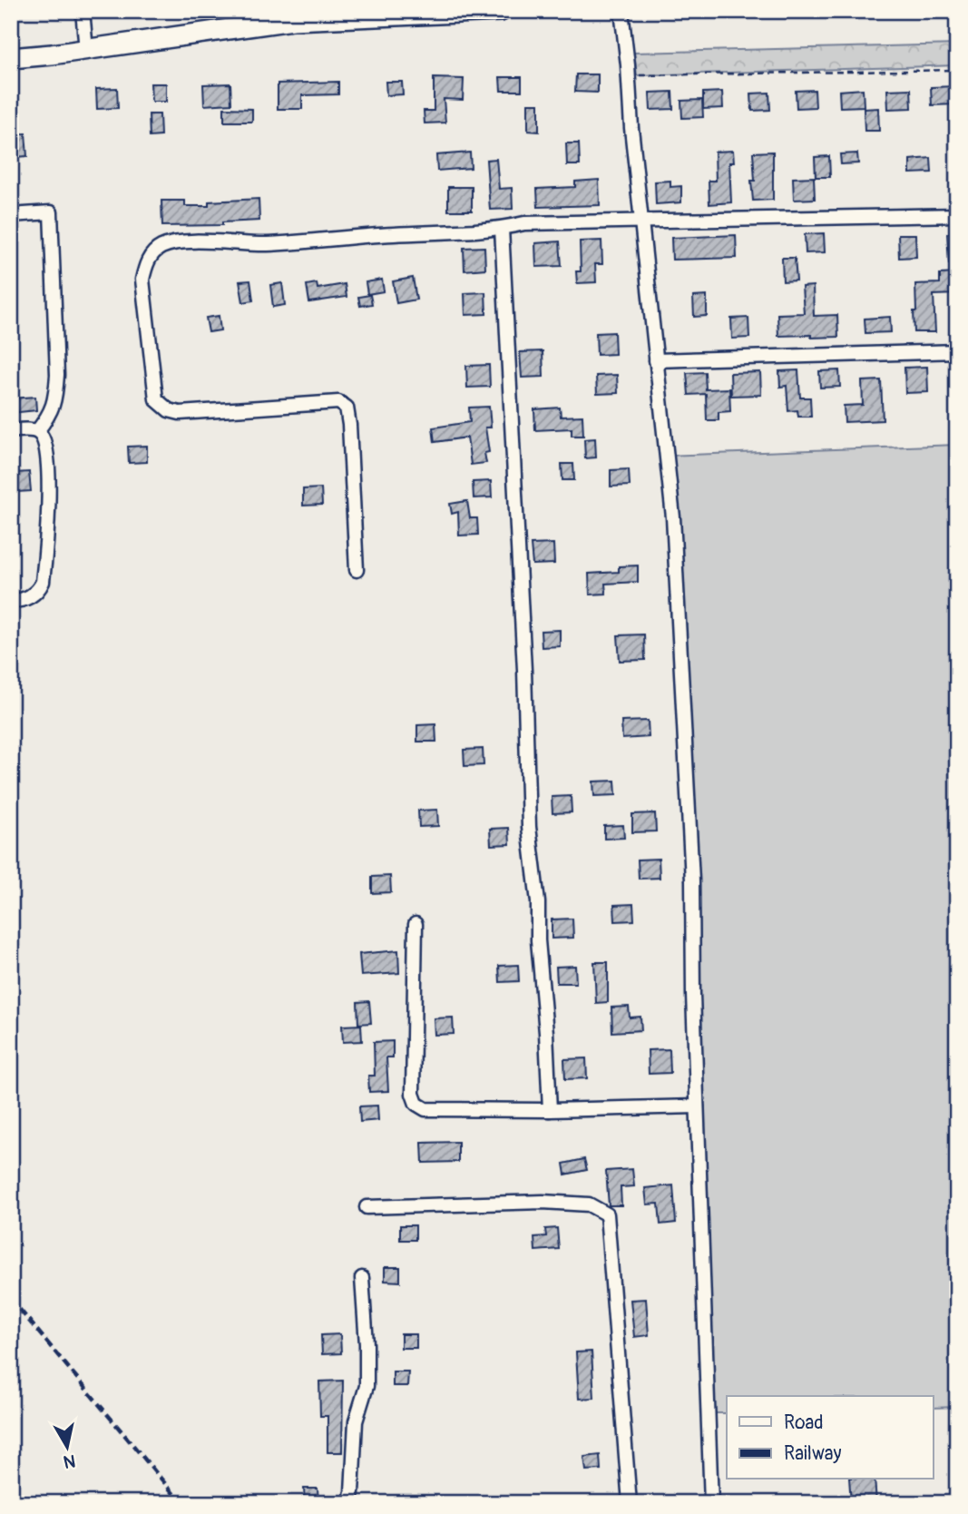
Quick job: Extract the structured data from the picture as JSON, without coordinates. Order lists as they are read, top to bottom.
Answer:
{
  "legend": ["Road", "Railway"],
  "north": "bottom"
}
